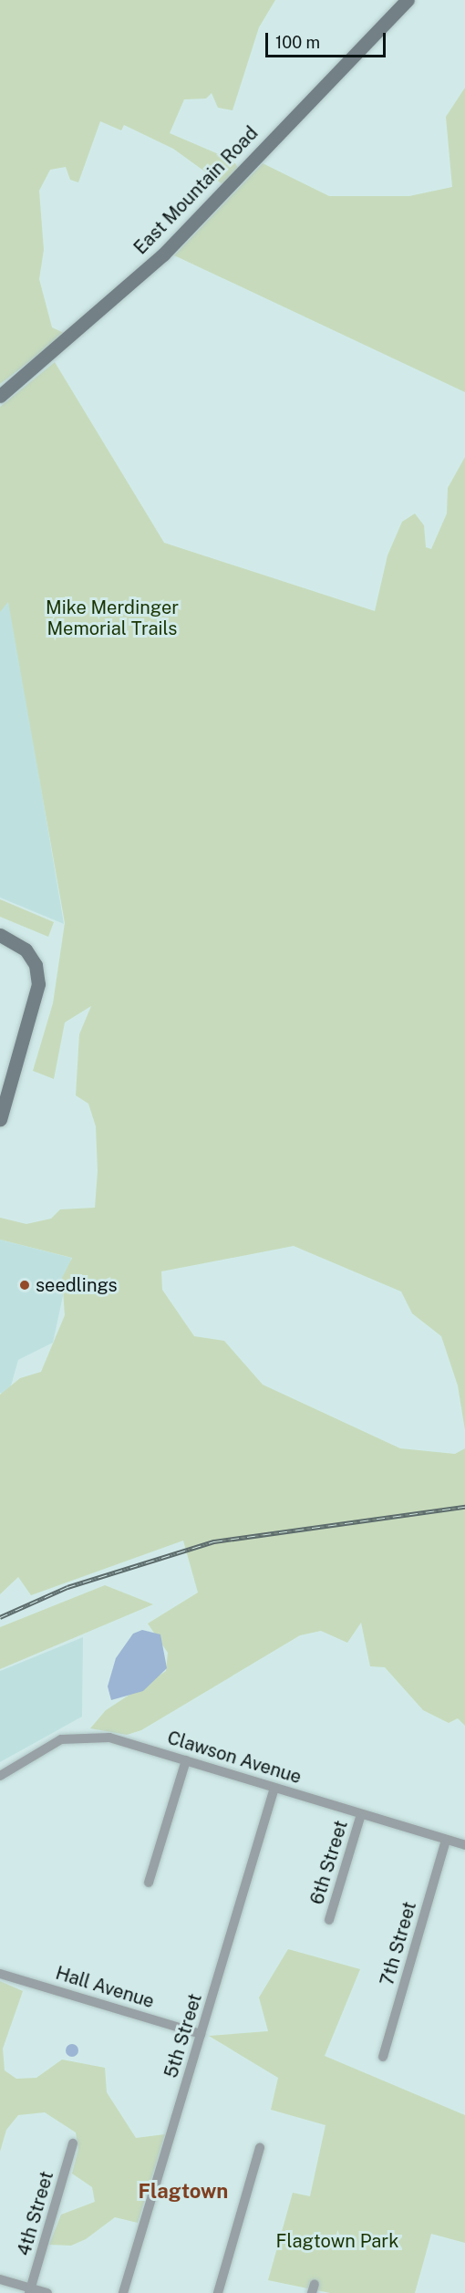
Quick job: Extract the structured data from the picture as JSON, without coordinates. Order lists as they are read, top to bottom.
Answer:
{
  "streets": {
    "street": [
      "East Mountain Road",
      "Clawson Avenue",
      "6th Street",
      "7th Street",
      "Hall Avenue",
      "5th Street",
      "4th Street"
    ]
  },
  "crossings": [
    ["Clawson Avenue", "6th Street"],
    ["Clawson Avenue", "7th Street"],
    ["Clawson Avenue", "5th Street"],
    ["Hall Avenue", "5th Street"]
  ],
  "districts": ["Flagtown"],
  "parks": ["Mike Merdinger Memorial Trails", "Flagtown Park"],
  "places": ["seedlings"],
  "scale_bar": "100 m"
}
